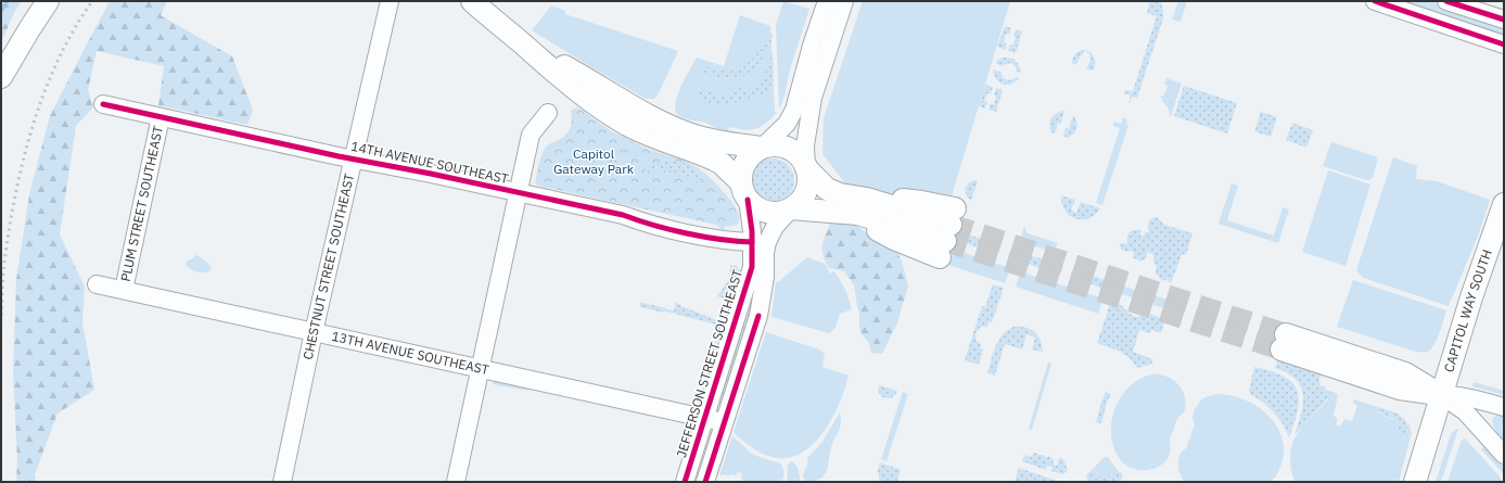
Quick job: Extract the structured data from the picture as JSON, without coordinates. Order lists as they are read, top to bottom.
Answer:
{
  "streets": {
    "main road": ["CAPITOL WAY SOUTH"],
    "street": [
      "14TH AVENUE SOUTHEAST",
      "PLUM STREET SOUTHEAST",
      "CHESTNUT STREET SOUTHEAST",
      "13TH AVENUE SOUTHEAST",
      "JEFFERSON STREET SOUTHEAST"
    ]
  },
  "crossings": [
    ["14TH AVENUE SOUTHEAST", "PLUM STREET SOUTHEAST"],
    ["14TH AVENUE SOUTHEAST", "CHESTNUT STREET SOUTHEAST"],
    ["14TH AVENUE SOUTHEAST", "JEFFERSON STREET SOUTHEAST"],
    ["PLUM STREET SOUTHEAST", "13TH AVENUE SOUTHEAST"],
    ["CHESTNUT STREET SOUTHEAST", "13TH AVENUE SOUTHEAST"],
    ["13TH AVENUE SOUTHEAST", "JEFFERSON STREET SOUTHEAST"]
  ],
  "parks": ["Capitol Gateway Park"]
}
